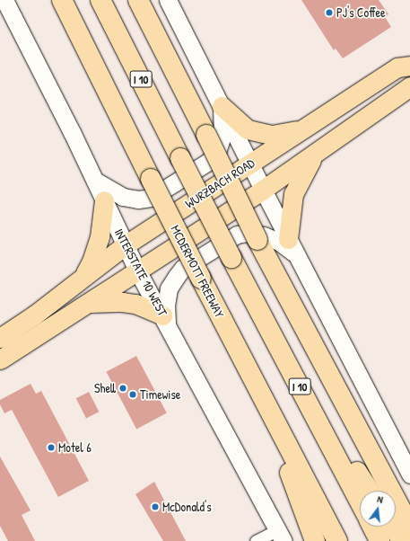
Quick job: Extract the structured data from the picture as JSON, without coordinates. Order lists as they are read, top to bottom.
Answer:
{
  "streets": {
    "highway": ["I 10", "MCDERMOTT FREEWAY"],
    "main road": ["WURZBACH ROAD", "INTERSTATE 10 WEST"]
  },
  "crossings": [
    ["WURZBACH ROAD", "INTERSTATE 10 WEST"]
  ],
  "places": [
    "PJ's Coffee",
    "Shell",
    "Timewise",
    "Motel 6",
    "McDonald's"
  ],
  "north": "top"
}
